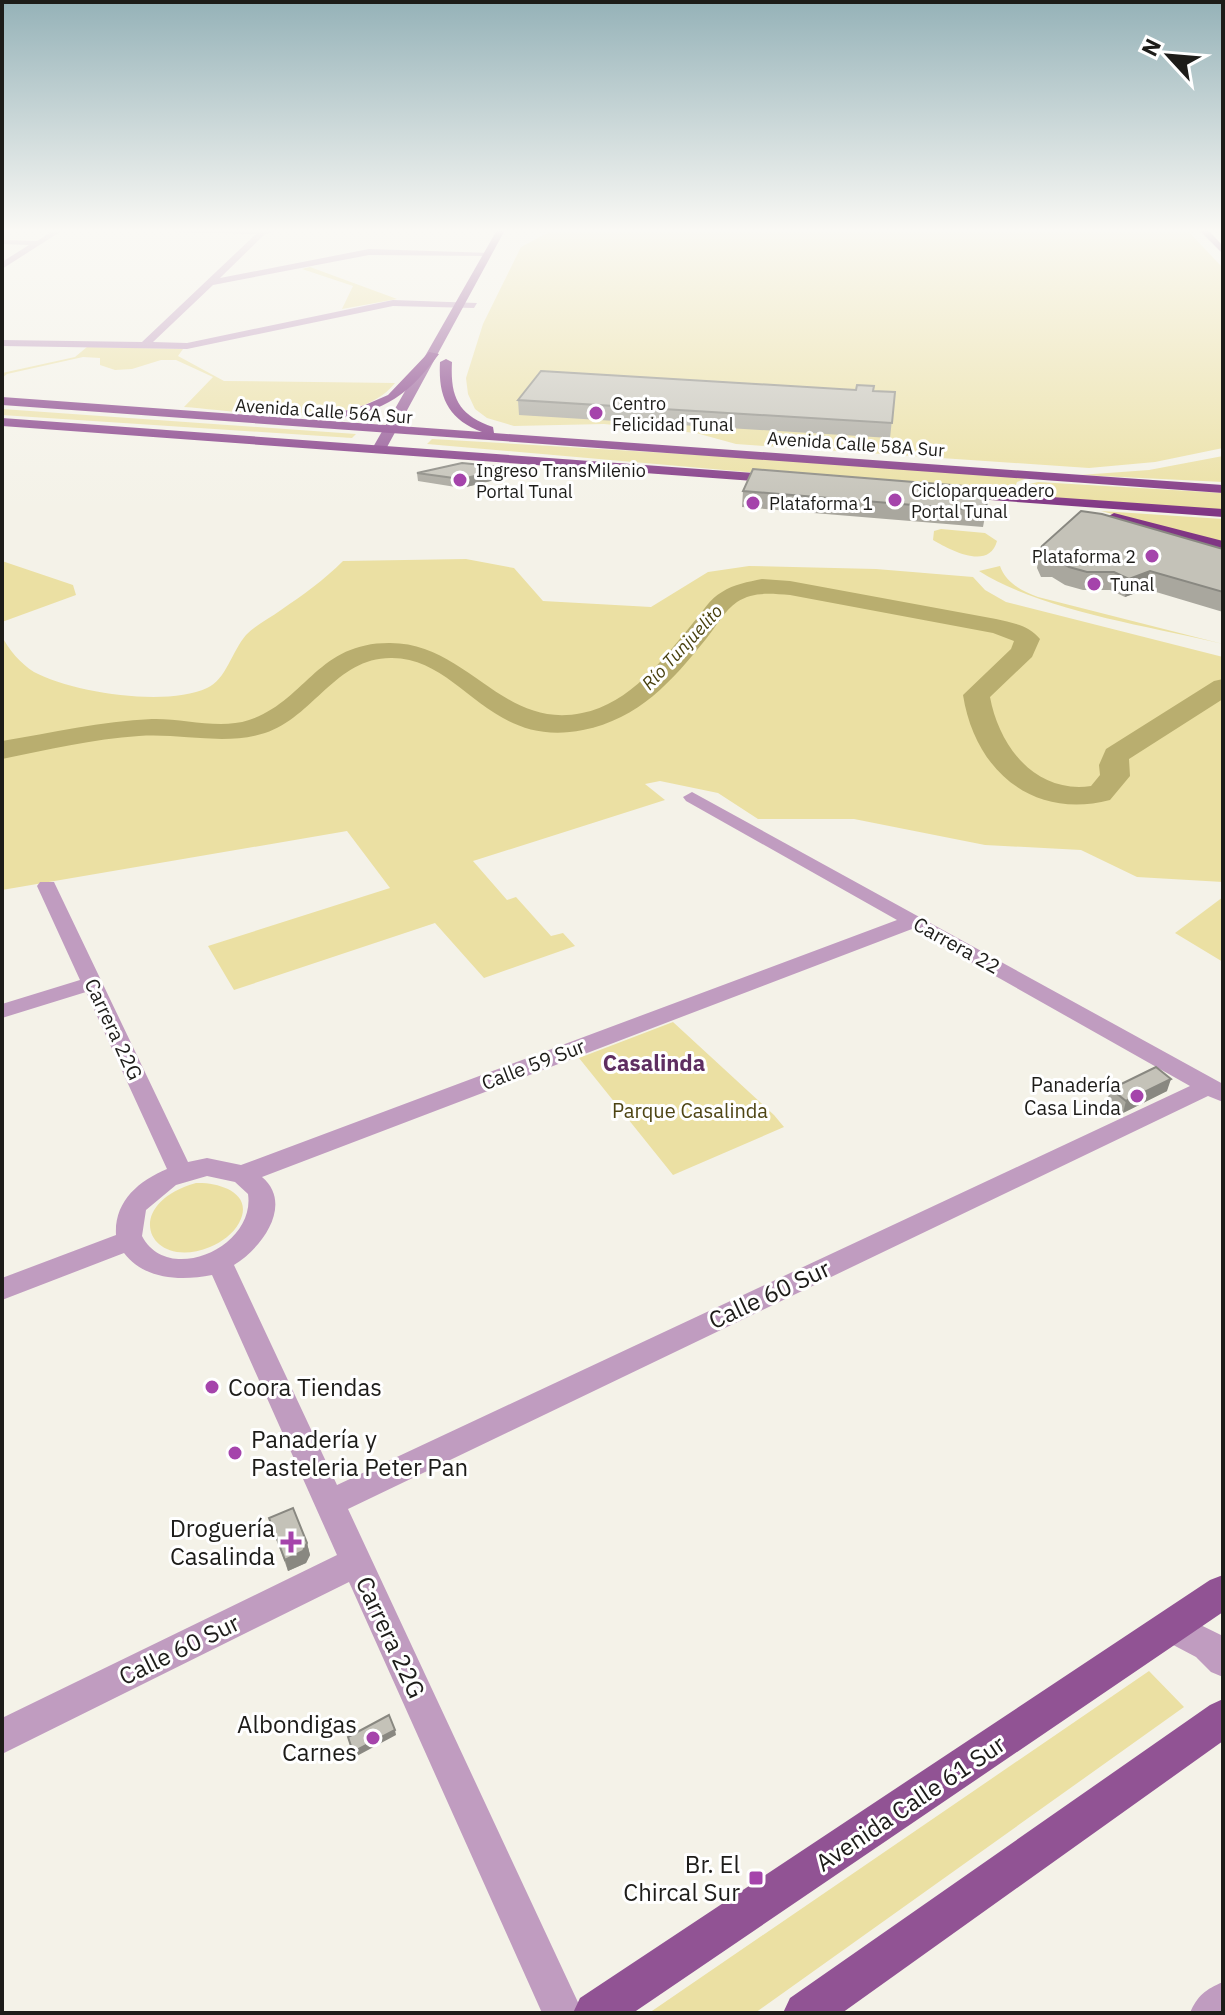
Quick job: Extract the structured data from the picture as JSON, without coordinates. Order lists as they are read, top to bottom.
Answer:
{
  "streets": {
    "highway": ["Avenida Calle 56A Sur", "Avenida Calle 58A Sur"],
    "main road": ["Avenida Calle 61 Sur"],
    "street": [
      "Carrera 22",
      "Carrera 22G",
      "Calle 59 Sur",
      "Calle 60 Sur"
    ]
  },
  "crossings": [
    ["Avenida Calle 56A Sur", "Avenida Calle 58A Sur"],
    ["Carrera 22", "Calle 59 Sur"],
    ["Carrera 22", "Calle 60 Sur"],
    ["Carrera 22G", "Calle 59 Sur"],
    ["Carrera 22G", "Calle 60 Sur"]
  ],
  "districts": ["Casalinda"],
  "water": ["Río Tunjuelito"],
  "parks": ["Parque Casalinda"],
  "places": {
    "other": [
      "Centro Felicidad Tunal",
      "Ingreso TransMilenio Portal Tunal",
      "Cicloparqueadero Portal Tunal",
      "Plataforma 1",
      "Plataforma 2",
      "Tunal",
      "Panadería Casa Linda",
      "Coora Tiendas",
      "Panadería y Pasteleria Peter Pan",
      "Albondigas Carnes"
    ],
    "health": ["Droguería Casalinda"],
    "transit": ["Br. El Chircal Sur"]
  },
  "north": "top left"
}
